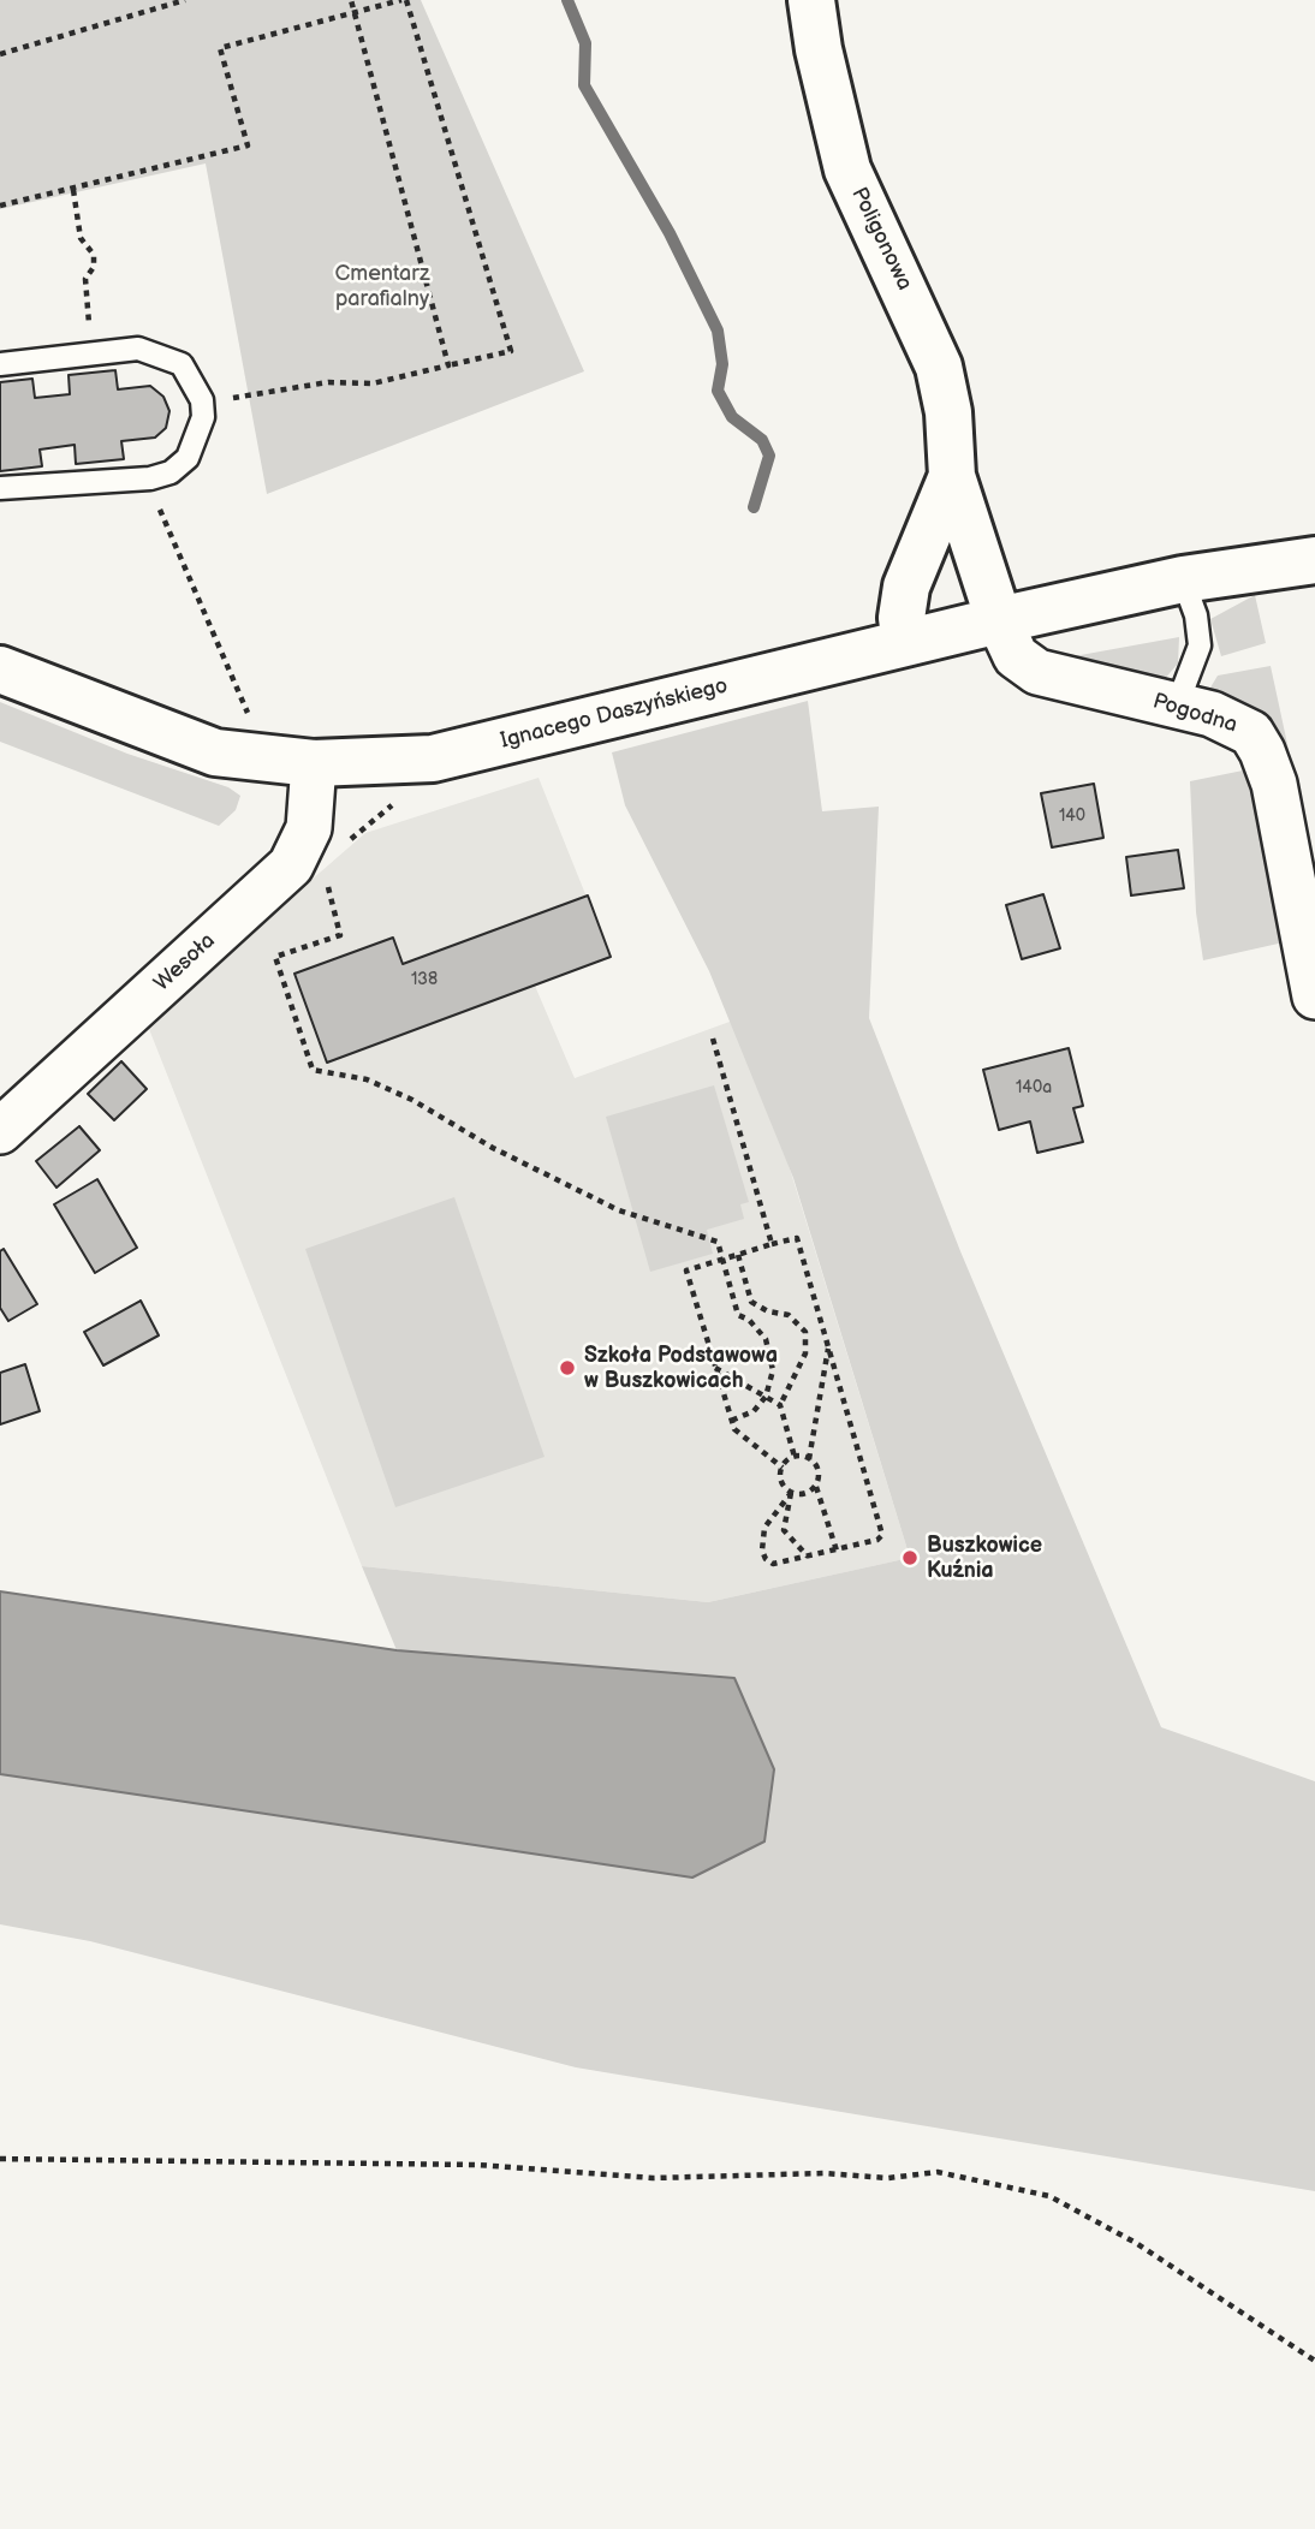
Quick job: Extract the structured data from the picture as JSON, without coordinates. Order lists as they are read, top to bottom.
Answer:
{
  "streets": {
    "street": [
      "Poligonowa",
      "Ignacego Daszyńskiego",
      "Pogodna",
      "Wesoła"
    ]
  },
  "crossings": [
    ["Poligonowa", "Ignacego Daszyńskiego"],
    ["Poligonowa", "Pogodna"],
    ["Ignacego Daszyńskiego", "Pogodna"],
    ["Ignacego Daszyńskiego", "Wesoła"]
  ],
  "parks": ["Cmentarz parafialny"],
  "places": ["Szkoła Podstawowa w Buszkowicach", "Buszkowice Kuźnia"],
  "house_numbers": ["140", "138", "140a"]
}
